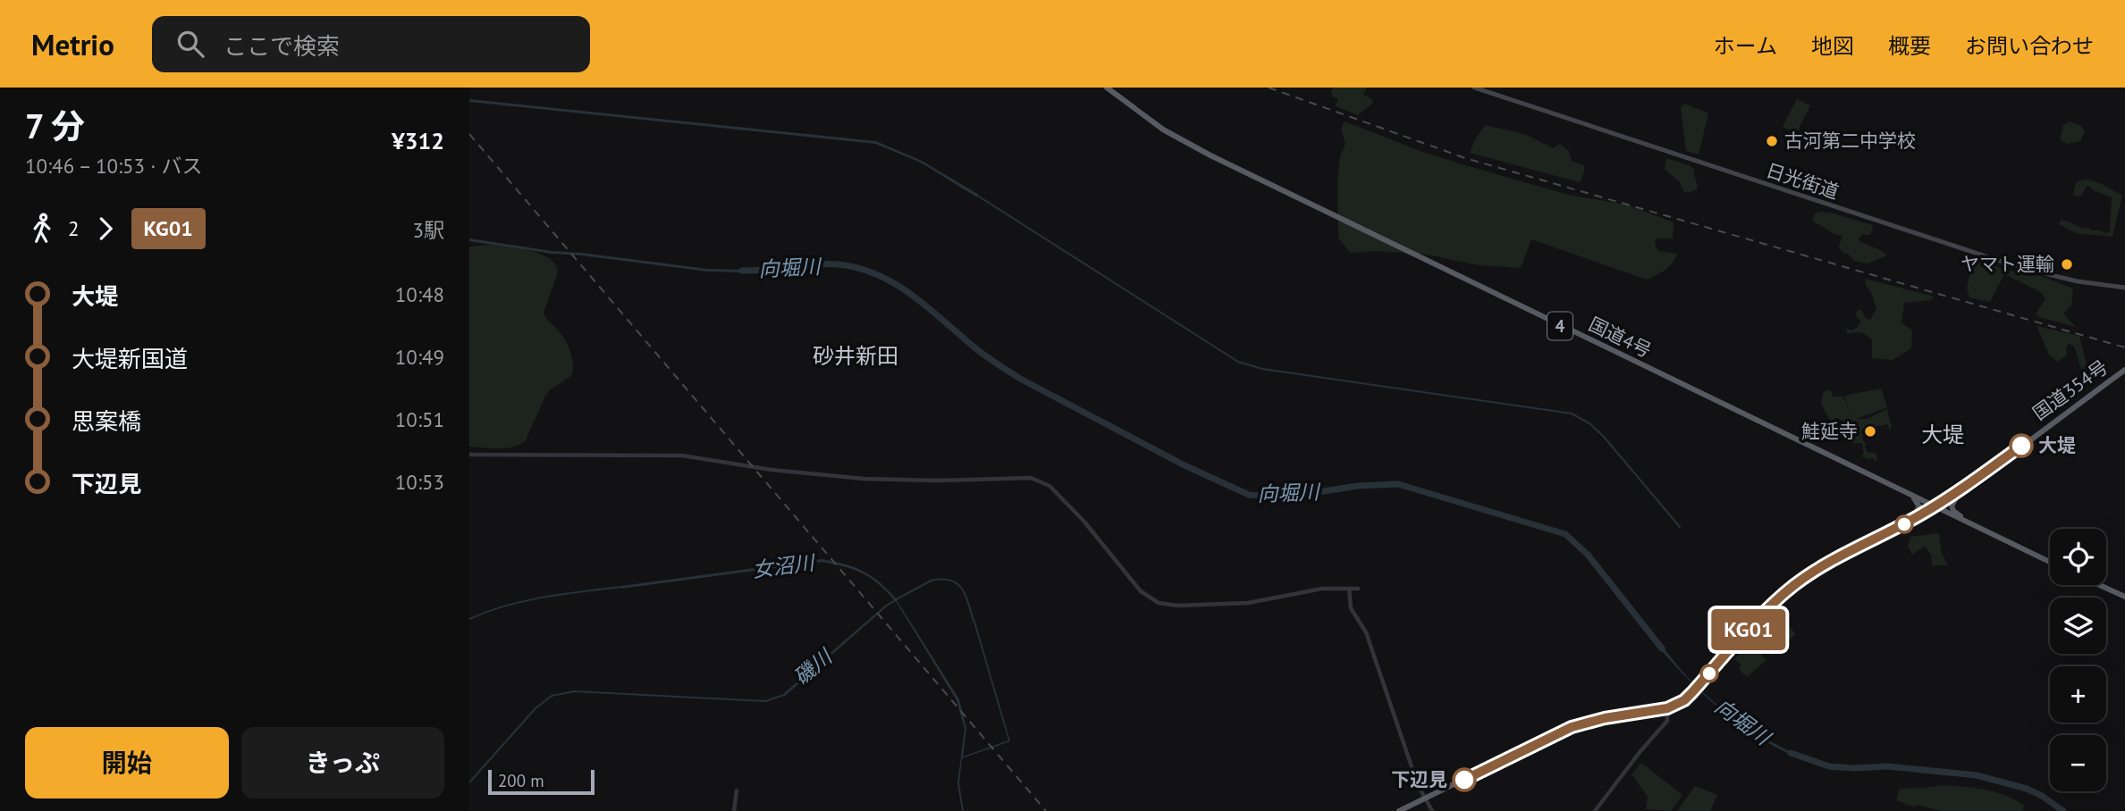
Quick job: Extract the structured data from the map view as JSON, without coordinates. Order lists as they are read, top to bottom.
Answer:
{
  "streets": {
    "highway": ["4", "国道4号", "国道354号"],
    "main road": ["日光街道"]
  },
  "crossings": [
    ["国道4号", "国道354号"]
  ],
  "districts": ["砂井新田", "大堤"],
  "water": ["向堀川", "女沼川", "磯川"],
  "places": [
    "古河第二中学校",
    "ヤマト運輸",
    "鮭延寺",
    "大堤",
    "下辺見"
  ],
  "lines": ["bus line KG01"],
  "scale_bar": "200 m",
  "page": {
    "header": "Metrio",
    "search": "ここで検索",
    "nav": [
      "ホーム",
      "地図",
      "概要",
      "お問い合わせ"
    ],
    "heading": ["7 分", "10:46 – 10:53 · バス", "¥312"],
    "on_map": "KG01",
    "legs": ["2", "KG01", "3駅"],
    "list": [
      {
        "name": "大堤",
        "value": "10:48"
      },
      {
        "name": "大堤新国道",
        "value": "10:49"
      },
      {
        "name": "思案橋",
        "value": "10:51"
      },
      {
        "name": "下辺見",
        "value": "10:53"
      }
    ],
    "map_buttons": ["+", "−"],
    "buttons": ["開始", "きっぷ"],
    "scale": "200 m"
  }
}
